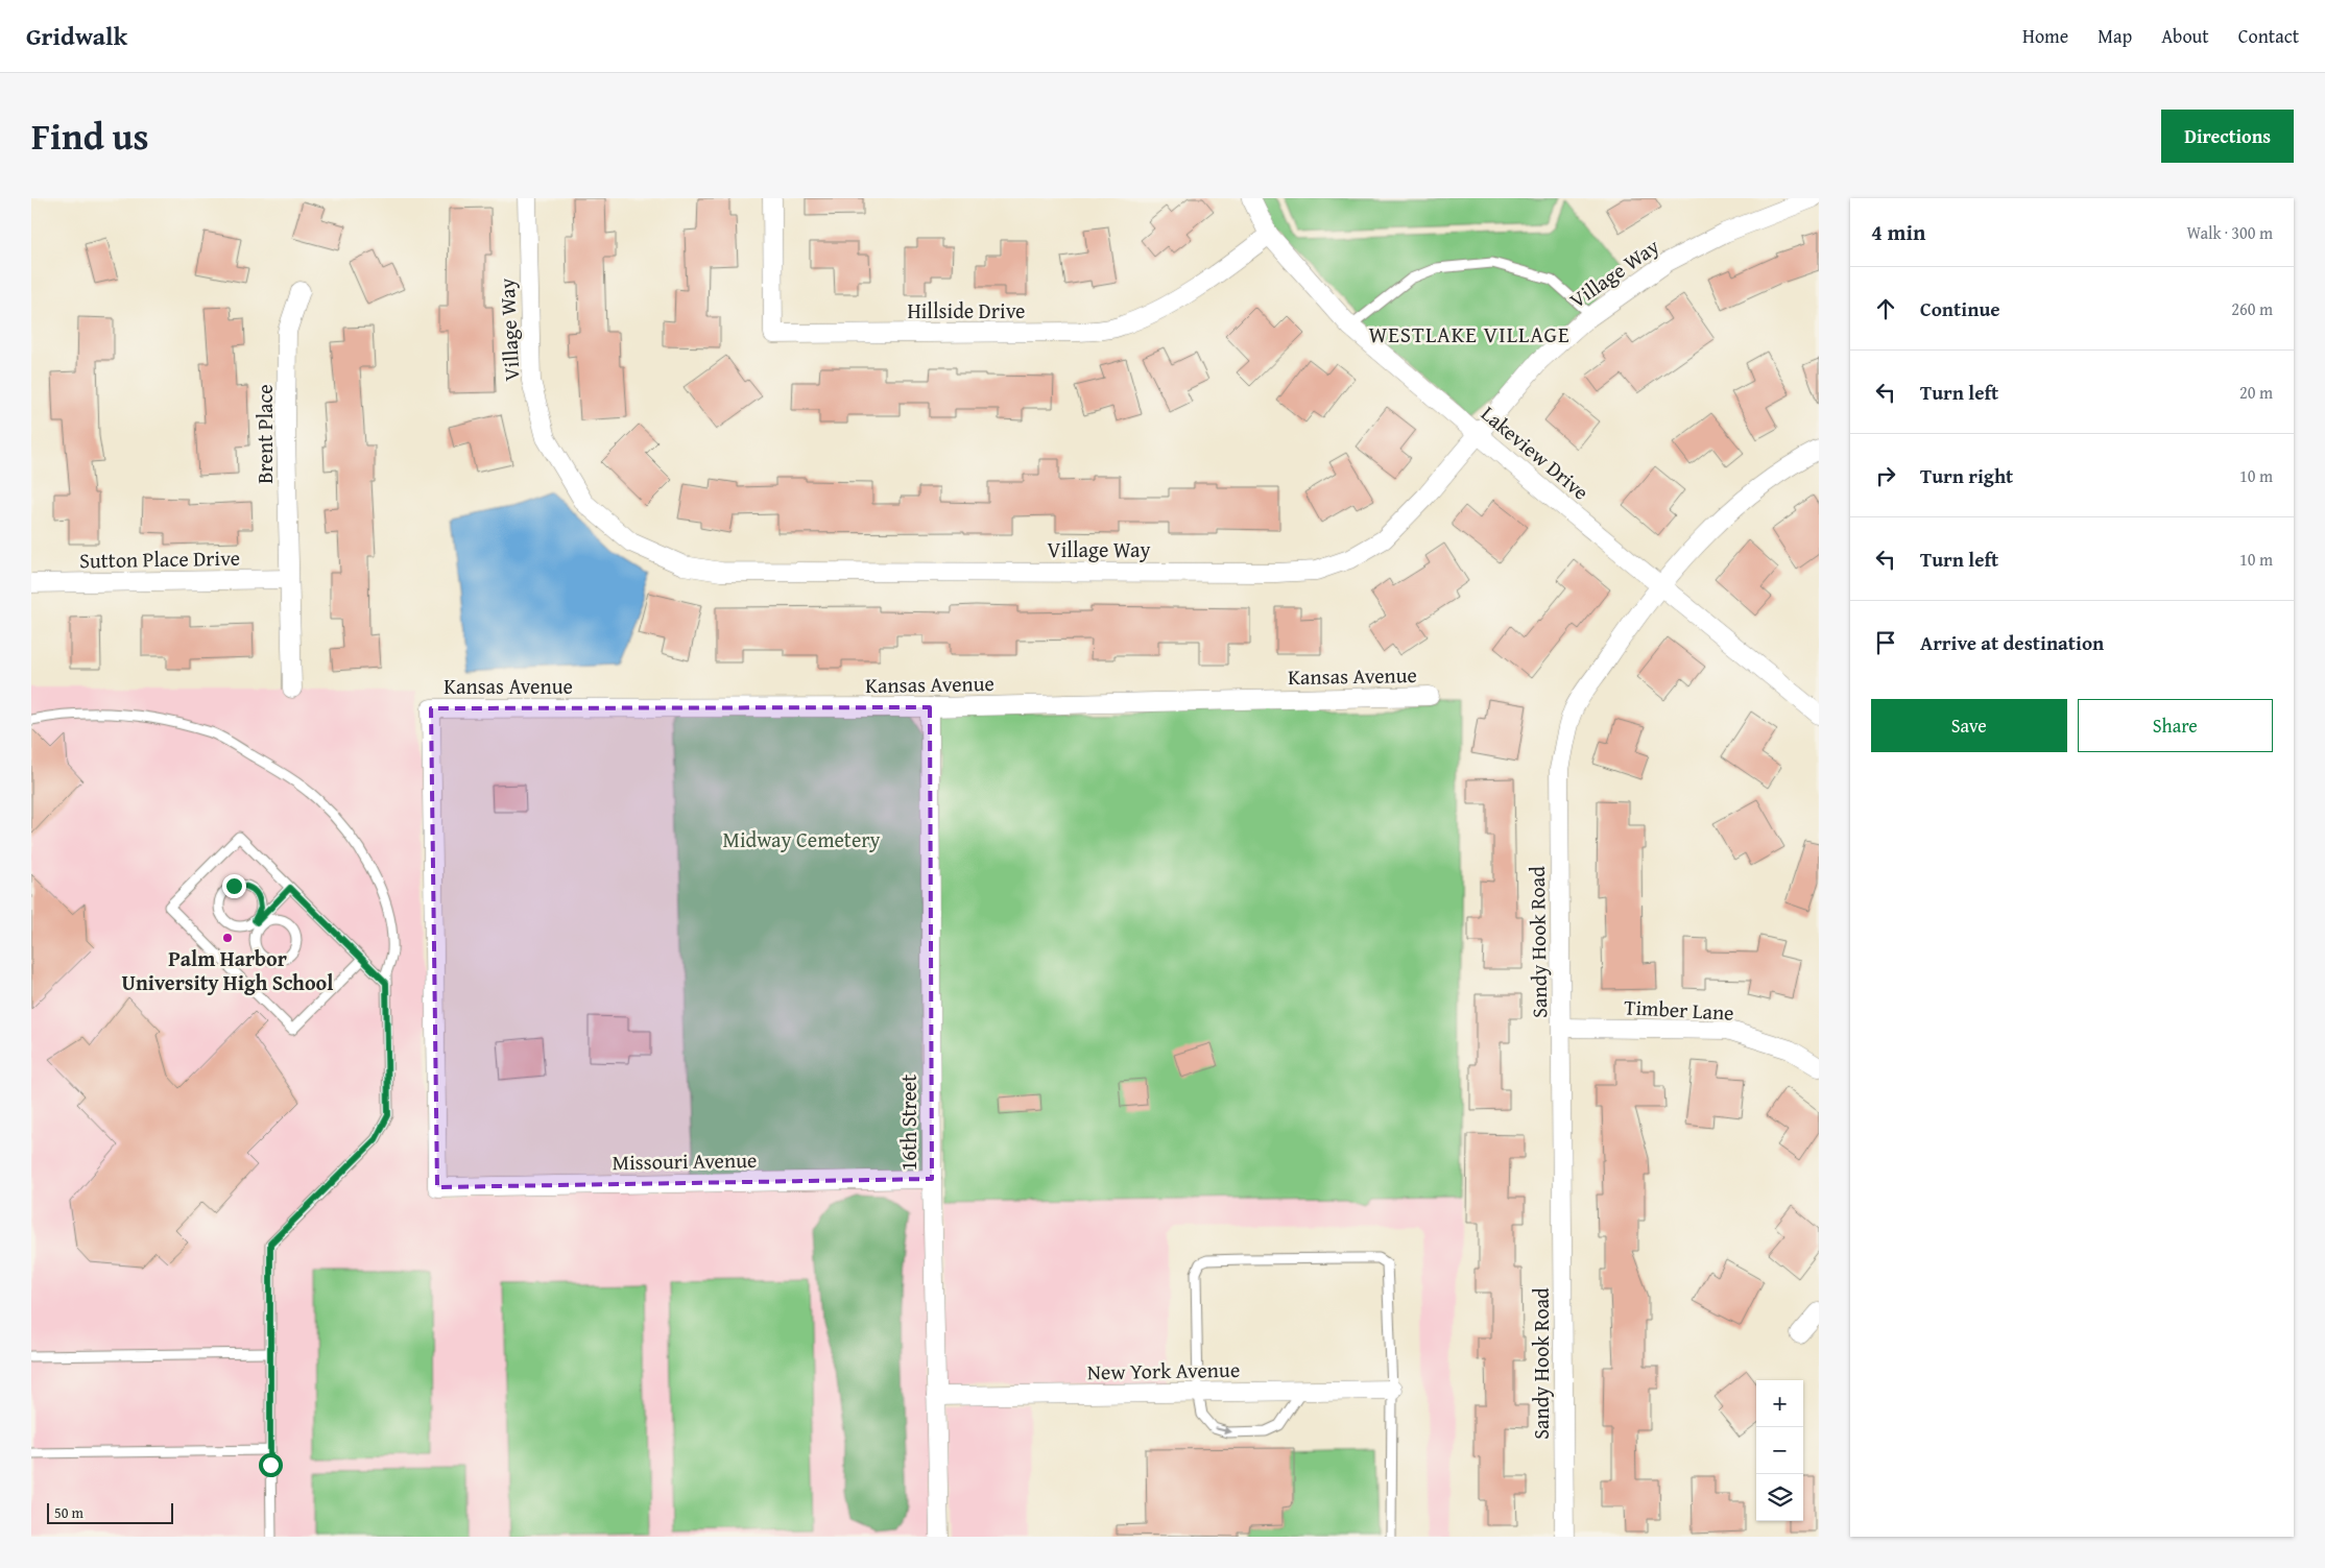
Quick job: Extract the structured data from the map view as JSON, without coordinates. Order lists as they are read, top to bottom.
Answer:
{
  "streets": {
    "street": [
      "Village Way",
      "Hillside Drive",
      "Brent Place",
      "Lakeview Drive",
      "Sutton Place Drive",
      "Kansas Avenue",
      "Sandy Hook Road",
      "Timber Lane",
      "16th Street",
      "Missouri Avenue",
      "New York Avenue"
    ]
  },
  "crossings": [
    ["Village Way", "Lakeview Drive"],
    ["Hillside Drive", "Lakeview Drive"],
    ["Brent Place", "Sutton Place Drive"],
    ["Lakeview Drive", "Sandy Hook Road"],
    ["Kansas Avenue", "16th Street"],
    ["Kansas Avenue", "Missouri Avenue"],
    ["Sandy Hook Road", "Timber Lane"],
    ["16th Street", "Missouri Avenue"],
    ["16th Street", "New York Avenue"]
  ],
  "districts": ["WESTLAKE VILLAGE"],
  "parks": ["Midway Cemetery"],
  "places": ["Palm Harbor University High School"],
  "scale_bar": "50 m",
  "page": {
    "header": "Gridwalk",
    "nav": [
      "Home",
      "Map",
      "About",
      "Contact"
    ],
    "title": "Find us",
    "buttons": [
      "Directions",
      ["Save", "Share"]
    ],
    "heading": ["4 min", "Walk · 300 m"],
    "list": [
      ["Continue", "260 m"],
      ["Turn left", "20 m"],
      ["Turn right", "10 m"],
      ["Turn left", "10 m"],
      "Arrive at destination"
    ],
    "map_buttons": ["+", "−"],
    "scale": "50 m"
  }
}
